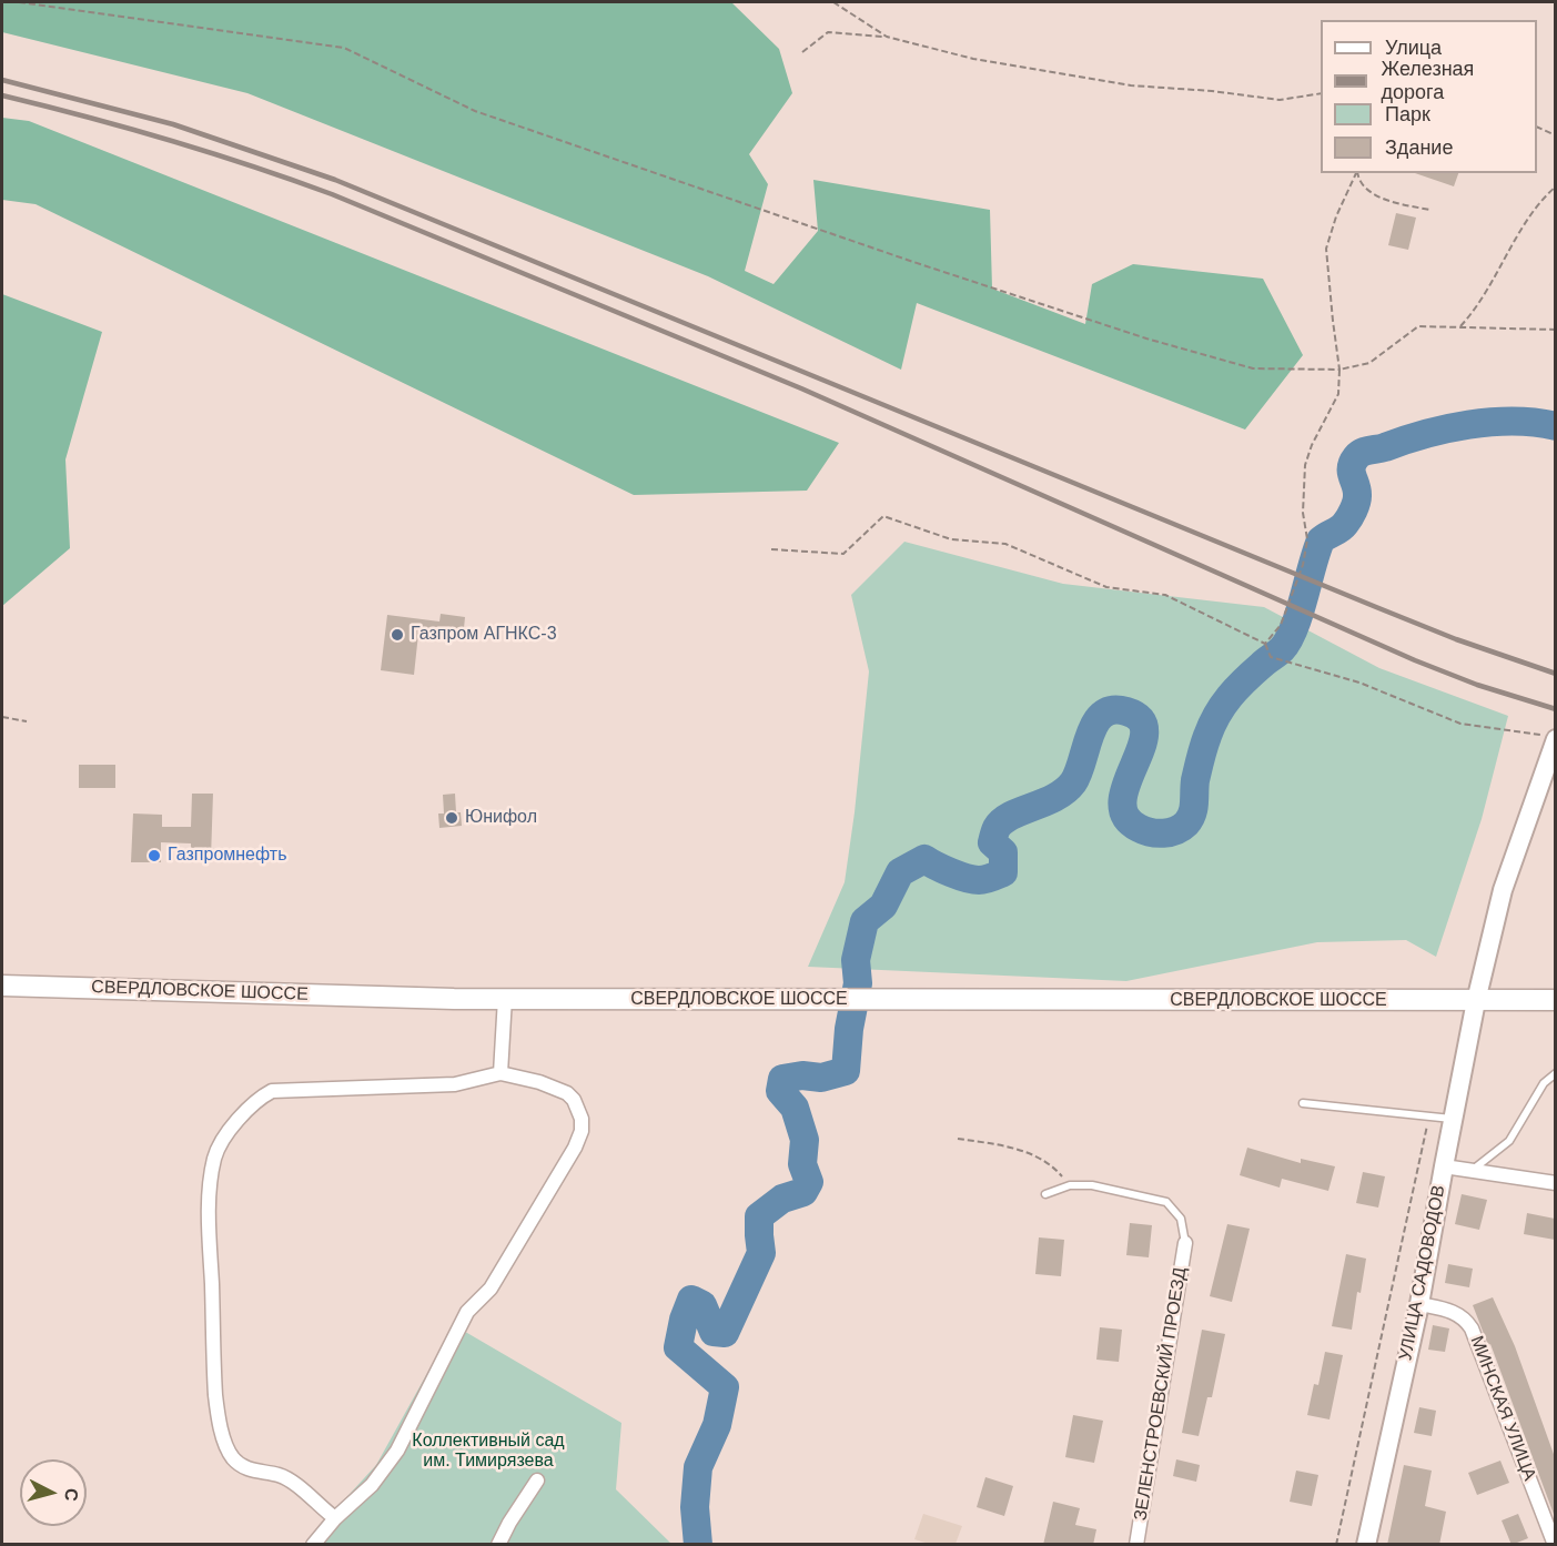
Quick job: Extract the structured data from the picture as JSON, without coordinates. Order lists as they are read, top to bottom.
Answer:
{
  "streets": {
    "main road": ["СВЕРДЛОВСКОЕ ШОССЕ", "УЛИЦА САДОВОДОВ"],
    "street": ["ЗЕЛЕНСТРОЕВСКИЙ ПРОЕЗД", "МИНСКАЯ УЛИЦА"]
  },
  "crossings": [
    ["СВЕРДЛОВСКОЕ ШОССЕ", "УЛИЦА САДОВОДОВ"],
    ["УЛИЦА САДОВОДОВ", "МИНСКАЯ УЛИЦА"]
  ],
  "parks": ["Коллективный сад им. Тимирязева"],
  "places": ["Газпром АГНКС-3", "Юнифол", "Газпромнефть"],
  "legend": [
    "Улица",
    "Железная дорога",
    "Парк",
    "Здание"
  ],
  "north": "right"
}
